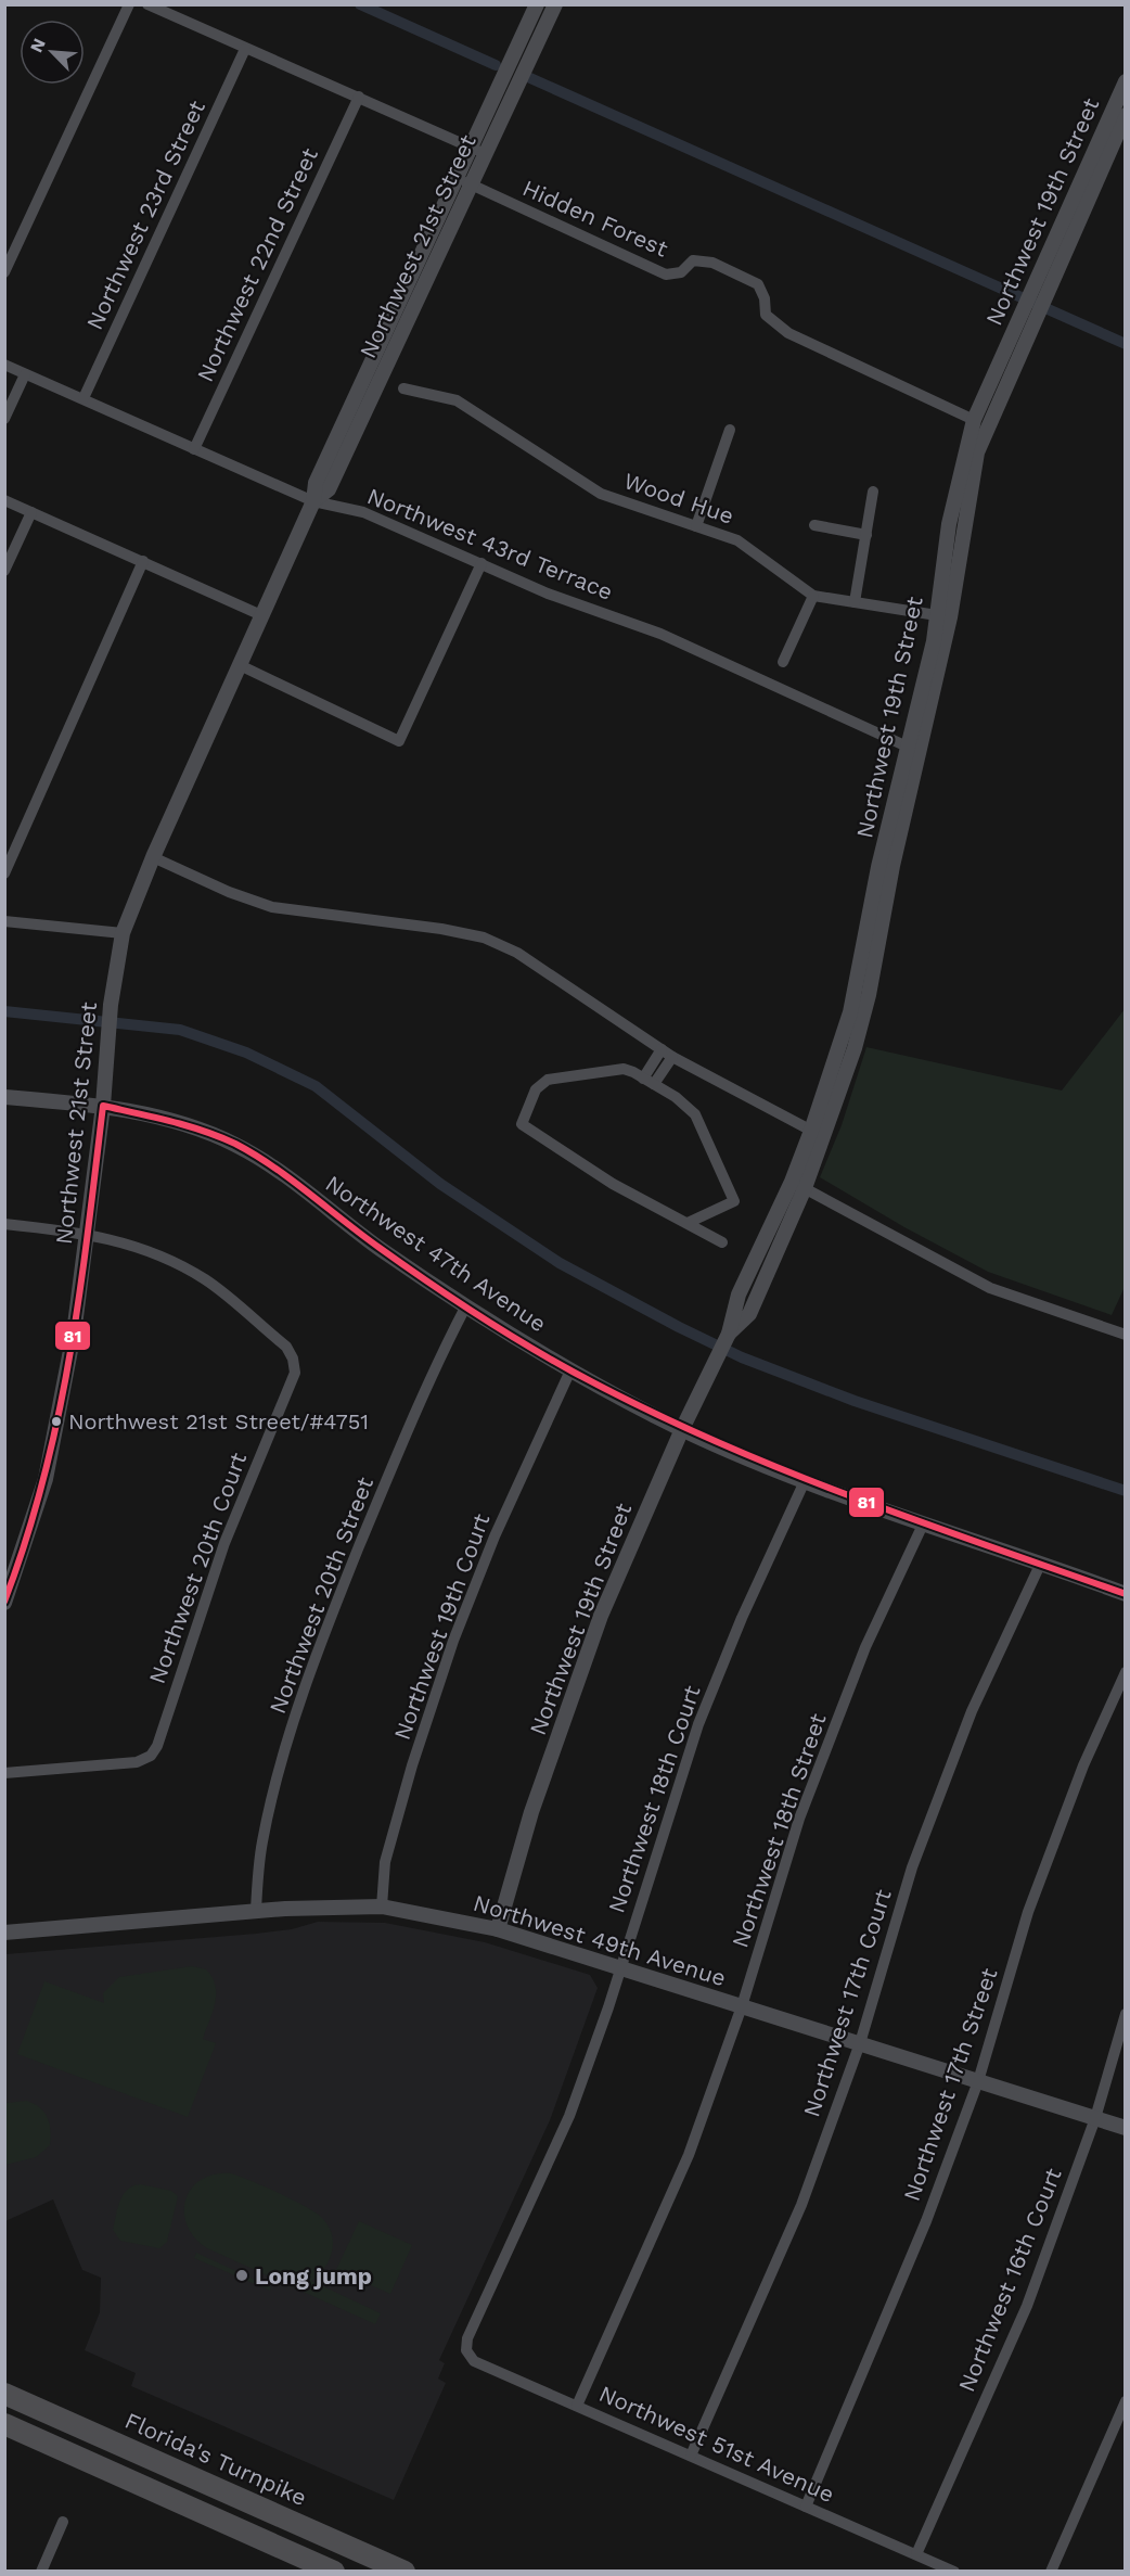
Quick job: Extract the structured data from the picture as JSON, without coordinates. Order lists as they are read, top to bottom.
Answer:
{
  "streets": {
    "highway": ["Florida's Turnpike"],
    "street": [
      "Northwest 19th Street",
      "Northwest 23rd Street",
      "Hidden Forest",
      "Northwest 21st Street",
      "Northwest 22nd Street",
      "Wood Hue",
      "Northwest 43rd Terrace",
      "Northwest 47th Avenue",
      "Northwest 20th Court",
      "Northwest 20th Street",
      "Northwest 19th Court",
      "Northwest 18th Court",
      "Northwest 18th Street",
      "Northwest 49th Avenue",
      "Northwest 17th Court",
      "Northwest 17th Street",
      "Northwest 16th Court",
      "Northwest 51st Avenue"
    ]
  },
  "crossings": [
    ["Northwest 19th Street", "Hidden Forest"],
    ["Northwest 19th Street", "Wood Hue"],
    ["Northwest 19th Street", "Northwest 43rd Terrace"],
    ["Northwest 19th Street", "Northwest 47th Avenue"],
    ["Northwest 19th Street", "Northwest 49th Avenue"],
    ["Northwest 23rd Street", "Northwest 43rd Terrace"],
    ["Hidden Forest", "Northwest 21st Street"],
    ["Northwest 21st Street", "Northwest 43rd Terrace"],
    ["Northwest 21st Street", "Northwest 47th Avenue"],
    ["Northwest 21st Street", "Northwest 20th Court"],
    ["Northwest 22nd Street", "Northwest 43rd Terrace"],
    ["Northwest 47th Avenue", "Northwest 20th Street"],
    ["Northwest 47th Avenue", "Northwest 19th Court"],
    ["Northwest 47th Avenue", "Northwest 18th Court"],
    ["Northwest 47th Avenue", "Northwest 18th Street"],
    ["Northwest 47th Avenue", "Northwest 17th Court"],
    ["Northwest 20th Street", "Northwest 49th Avenue"],
    ["Northwest 19th Court", "Northwest 49th Avenue"],
    ["Northwest 18th Court", "Northwest 49th Avenue"],
    ["Northwest 18th Court", "Northwest 51st Avenue"],
    ["Northwest 18th Street", "Northwest 49th Avenue"],
    ["Northwest 18th Street", "Northwest 51st Avenue"],
    ["Northwest 49th Avenue", "Northwest 17th Court"],
    ["Northwest 49th Avenue", "Northwest 17th Street"],
    ["Northwest 49th Avenue", "Northwest 16th Court"],
    ["Northwest 17th Court", "Northwest 51st Avenue"],
    ["Northwest 17th Street", "Northwest 51st Avenue"],
    ["Northwest 16th Court", "Northwest 51st Avenue"]
  ],
  "places": ["Northwest 21st Street/#4751", "Long jump"],
  "lines": ["transit line 81"],
  "north": "top left"
}
